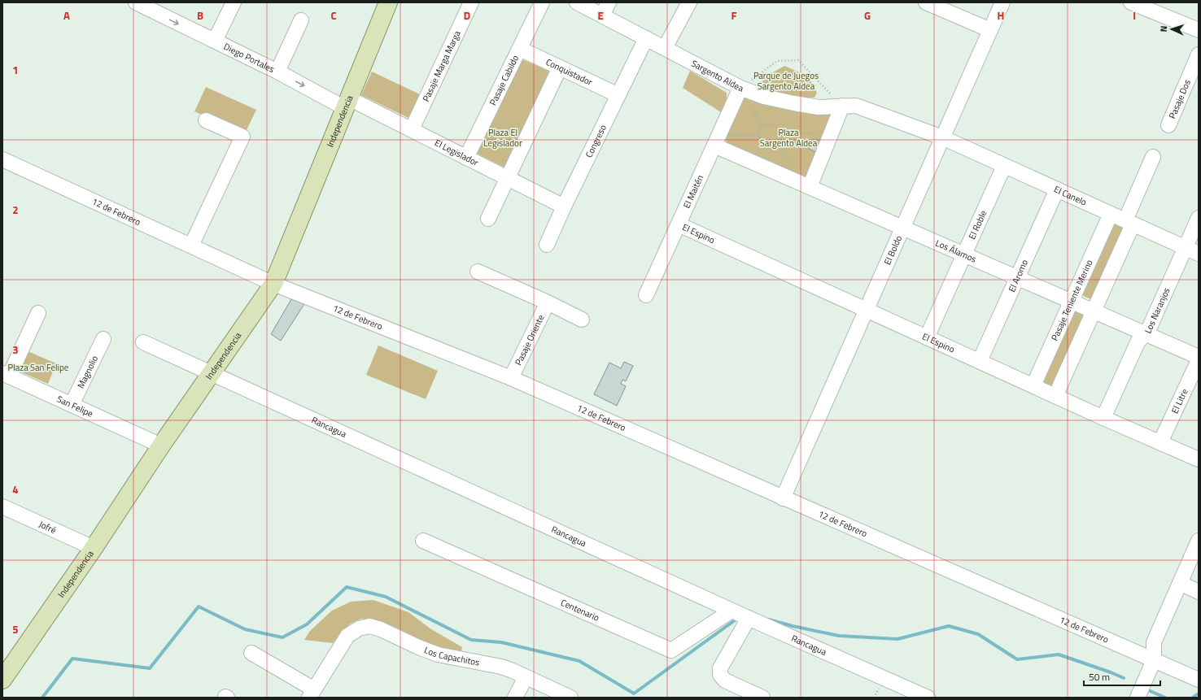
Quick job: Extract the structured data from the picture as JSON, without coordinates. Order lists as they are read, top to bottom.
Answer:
{
  "streets": {
    "main road": ["Independencia"],
    "street": [
      "Diego Portales",
      "Pasaje Marga Marga",
      "Conquistador",
      "Sargento Aldea",
      "Pasaje Cabildo",
      "Pasaje Dos",
      "Congreso",
      "El Legislador",
      "El Maitén",
      "El Canelo",
      "12 de Febrero",
      "El Roble",
      "El Espino",
      "El Boldo",
      "Los Álamos",
      "El Aromo",
      "Pasaje Teniente Merino",
      "Los Naranjos",
      "Pasaje Oriente",
      "Magnolio",
      "El Litre",
      "San Felipe",
      "Rancagua",
      "Jofré",
      "Centenario",
      "Los Capachitos"
    ]
  },
  "crossings": [
    ["Diego Portales", "Independencia"],
    ["Diego Portales", "El Legislador"],
    ["Pasaje Marga Marga", "El Legislador"],
    ["Conquistador", "Pasaje Cabildo"],
    ["Conquistador", "Congreso"],
    ["Sargento Aldea", "Congreso"],
    ["Sargento Aldea", "El Maitén"],
    ["Sargento Aldea", "El Canelo"],
    ["Sargento Aldea", "El Boldo"],
    ["Pasaje Cabildo", "El Legislador"],
    ["Independencia", "El Legislador"],
    ["Independencia", "12 de Febrero"],
    ["Independencia", "San Felipe"],
    ["Independencia", "Rancagua"],
    ["Independencia", "Jofré"],
    ["Congreso", "El Legislador"],
    ["El Maitén", "El Espino"],
    ["El Maitén", "Los Álamos"],
    ["El Canelo", "El Roble"],
    ["El Canelo", "El Boldo"],
    ["El Canelo", "El Aromo"],
    ["El Canelo", "Pasaje Teniente Merino"],
    ["El Canelo", "Los Naranjos"],
    ["12 de Febrero", "El Boldo"],
    ["12 de Febrero", "Pasaje Oriente"],
    ["El Roble", "El Espino"],
    ["El Roble", "Los Álamos"],
    ["El Espino", "El Boldo"],
    ["El Espino", "El Aromo"],
    ["El Espino", "Pasaje Teniente Merino"],
    ["El Espino", "Los Naranjos"],
    ["El Espino", "El Litre"],
    ["El Boldo", "Los Álamos"],
    ["Los Álamos", "El Aromo"],
    ["Los Álamos", "Pasaje Teniente Merino"],
    ["Los Álamos", "Los Naranjos"],
    ["Magnolio", "San Felipe"],
    ["Rancagua", "Centenario"]
  ],
  "one_way": ["Diego Portales"],
  "parks": [
    "Parque de Juegos Sargento Aldea",
    "Plaza El Legislador",
    "Plaza Sargento Aldea",
    "Plaza San Felipe"
  ],
  "scale_bar": "50 m",
  "north": "left",
  "grid": {
    "columns": [
      "A",
      "B",
      "C",
      "D",
      "E",
      "F",
      "G",
      "H",
      "I"
    ],
    "rows": [
      "1",
      "2",
      "3",
      "4",
      "5"
    ]
  }
}
